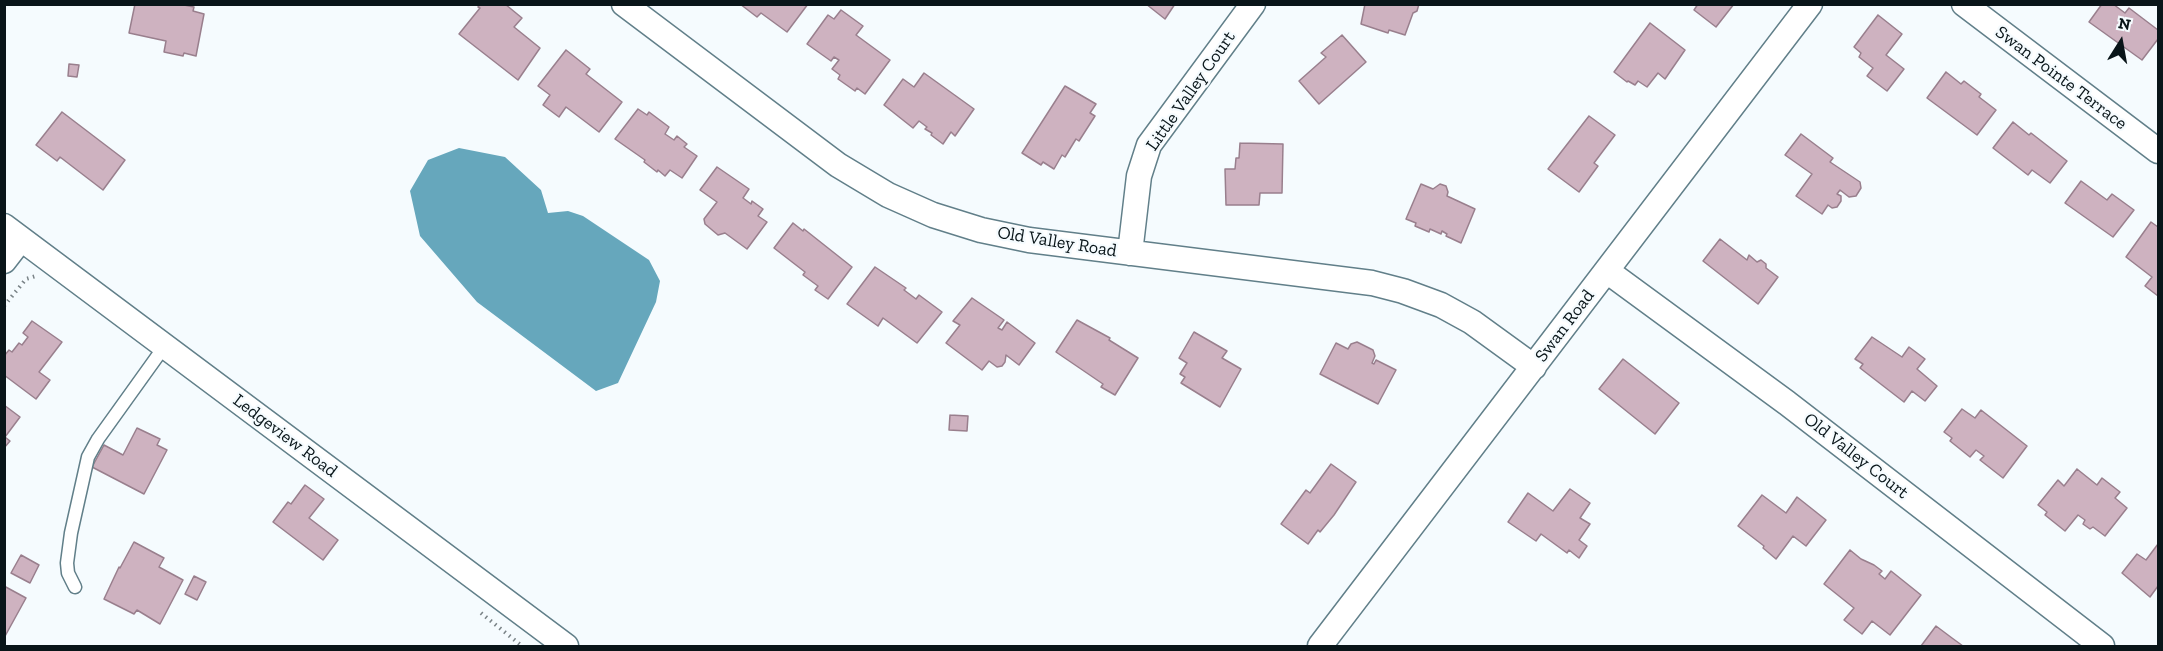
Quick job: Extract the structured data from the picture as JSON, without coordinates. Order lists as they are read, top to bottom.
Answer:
{
  "streets": {
    "street": [
      "Swan Pointe Terrace",
      "Little Valley Court",
      "Old Valley Road",
      "Swan Road",
      "Ledgeview Road",
      "Old Valley Court"
    ]
  },
  "crossings": [
    ["Little Valley Court", "Old Valley Road"],
    ["Old Valley Road", "Swan Road"],
    ["Swan Road", "Old Valley Court"]
  ],
  "north": "top"
}
